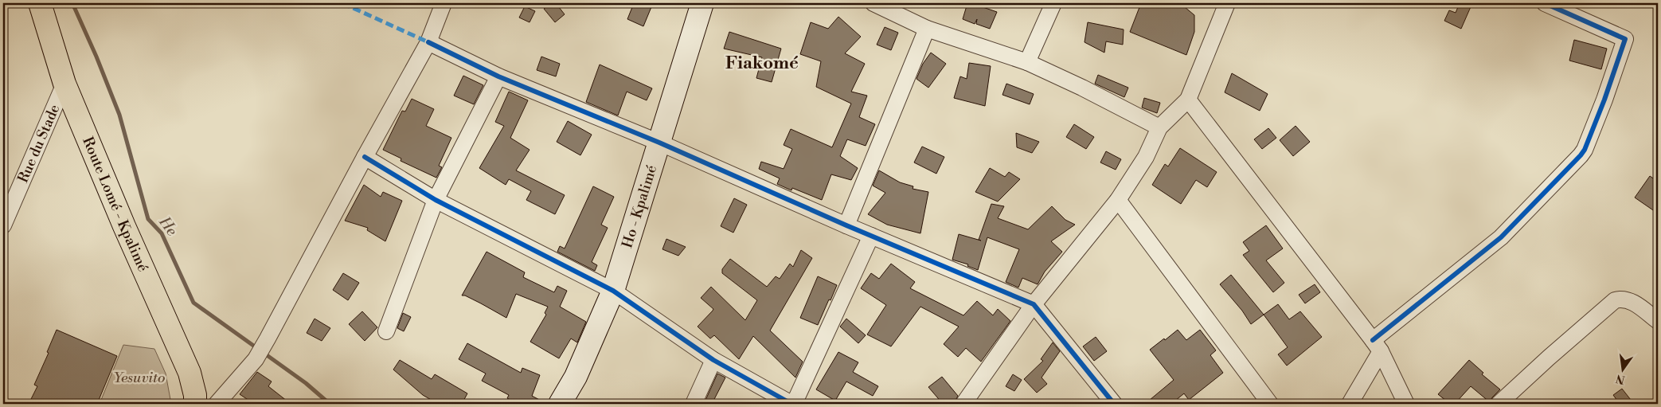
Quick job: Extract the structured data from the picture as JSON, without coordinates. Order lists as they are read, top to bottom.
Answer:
{
  "streets": {
    "main road": ["Route Lomé - Kpalimé", "Ho - Kpalimé"],
    "street": ["Rue du Stade"]
  },
  "crossings": [
    ["Rue du Stade", "Route Lomé - Kpalimé"]
  ],
  "districts": ["Fiakomé"],
  "water": ["He"],
  "parks": ["Yesuvito"],
  "north": "bottom"
}
